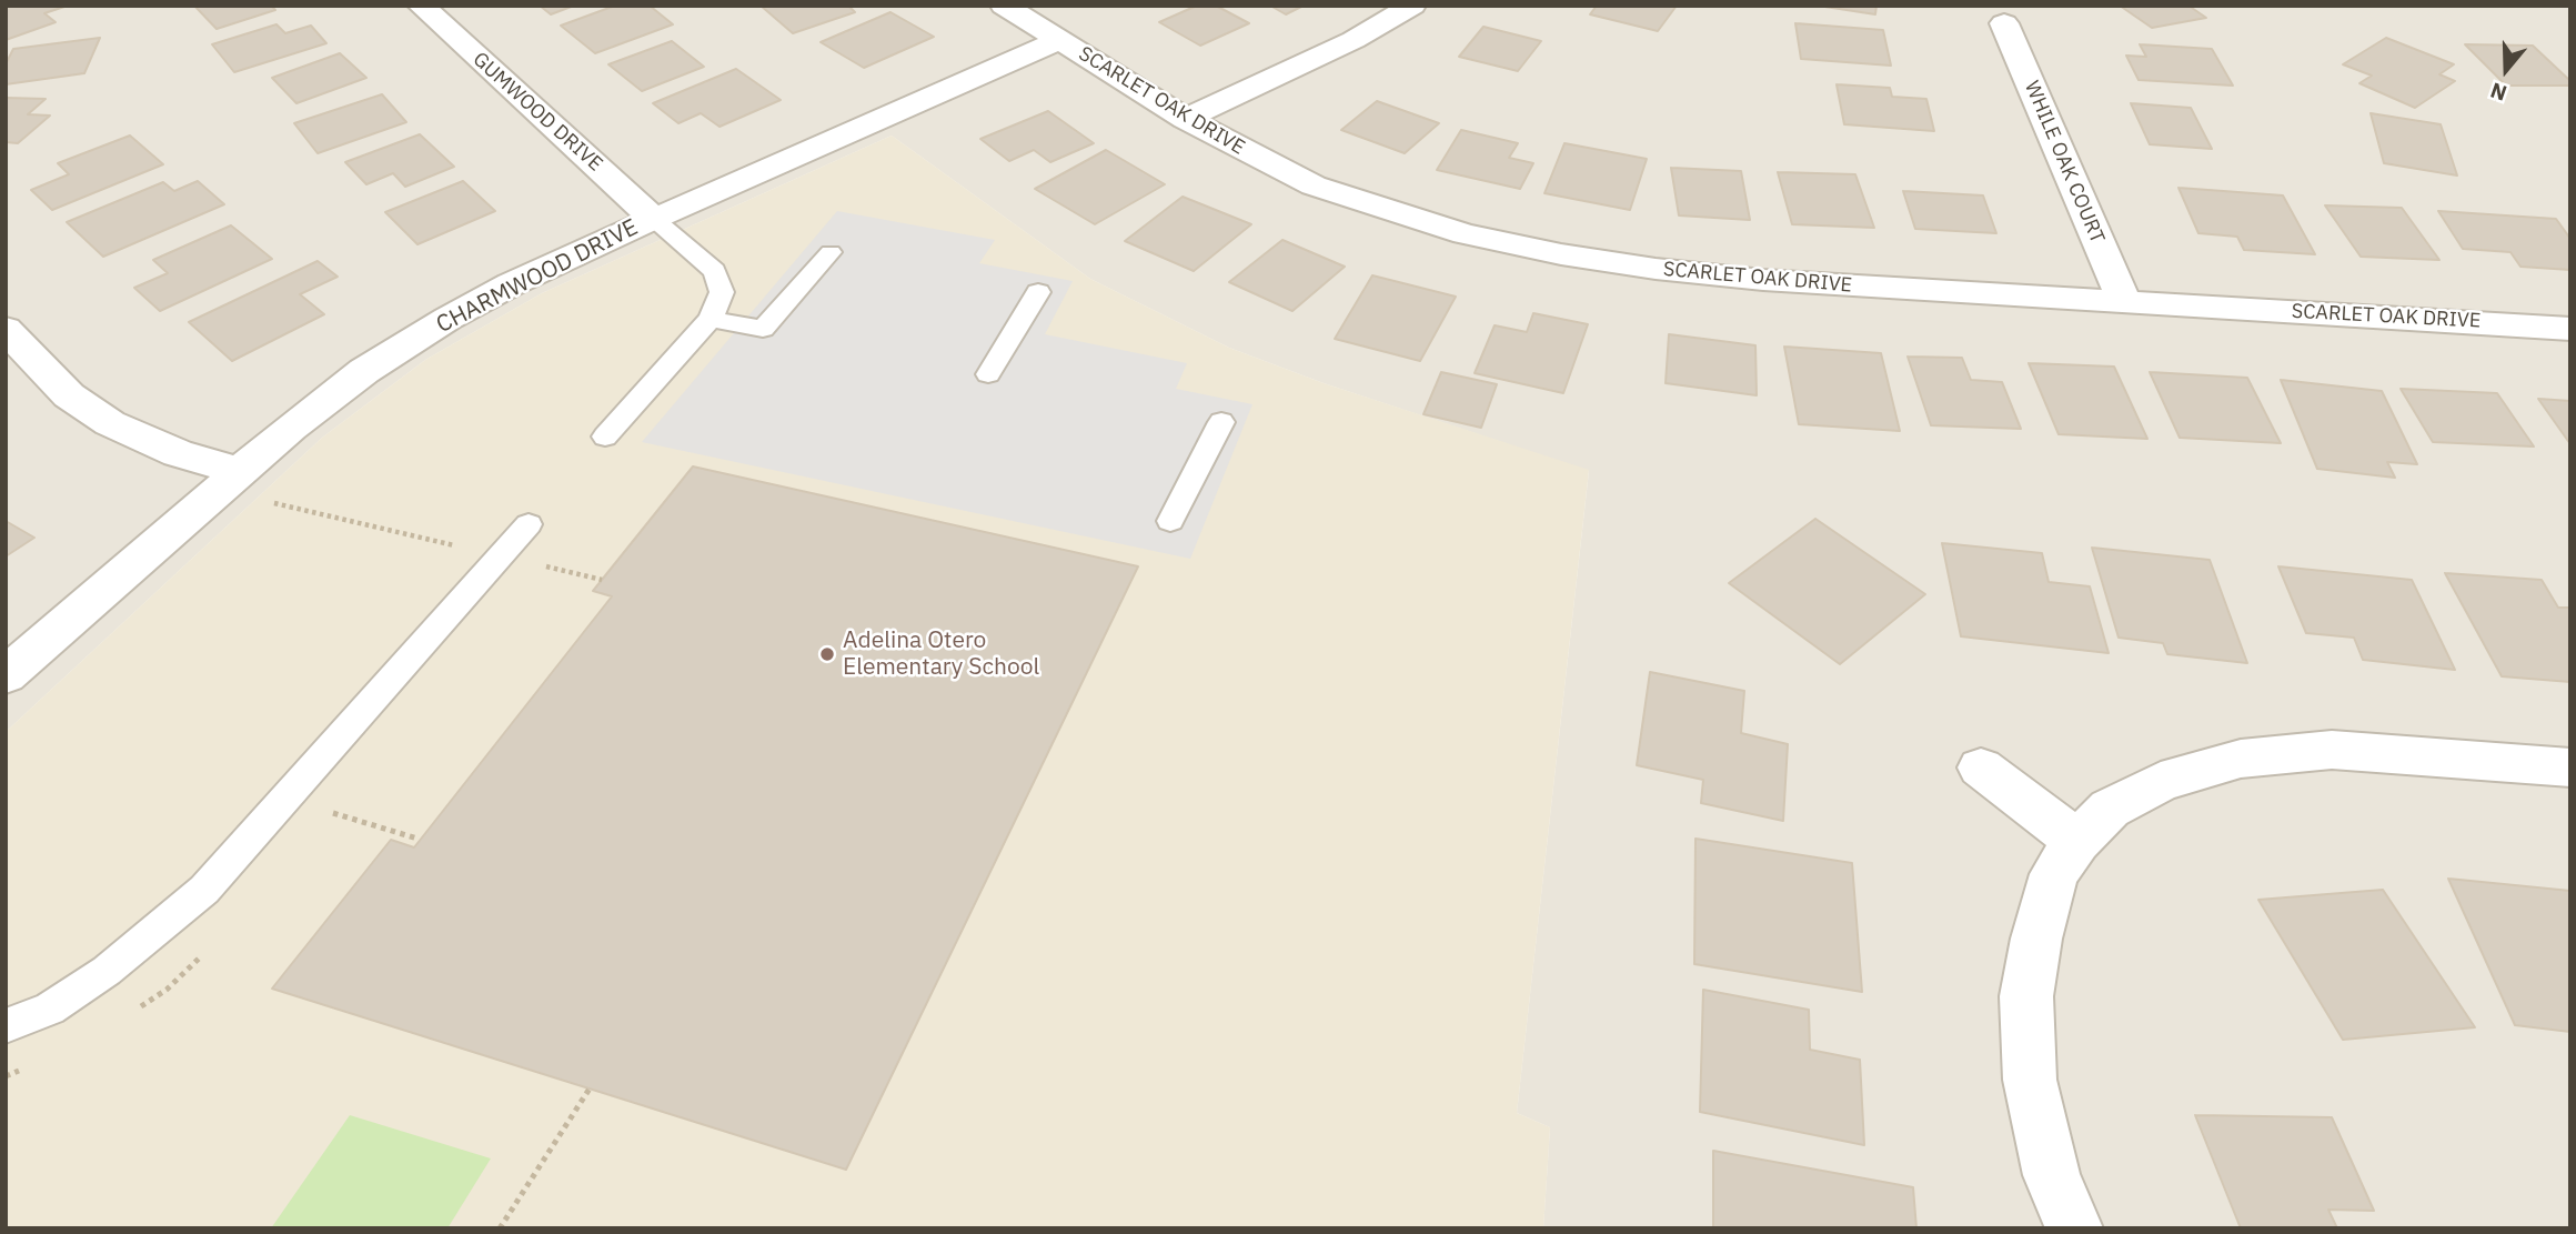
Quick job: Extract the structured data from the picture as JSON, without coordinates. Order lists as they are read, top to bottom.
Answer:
{
  "streets": {
    "street": [
      "SCARLET OAK DRIVE",
      "GUMWOOD DRIVE",
      "WHILE OAK COURT",
      "CHARMWOOD DRIVE"
    ]
  },
  "crossings": [
    ["SCARLET OAK DRIVE", "WHILE OAK COURT"],
    ["SCARLET OAK DRIVE", "CHARMWOOD DRIVE"],
    ["GUMWOOD DRIVE", "CHARMWOOD DRIVE"]
  ],
  "places": ["Adelina Otero Elementary School"],
  "north": "bottom"
}
